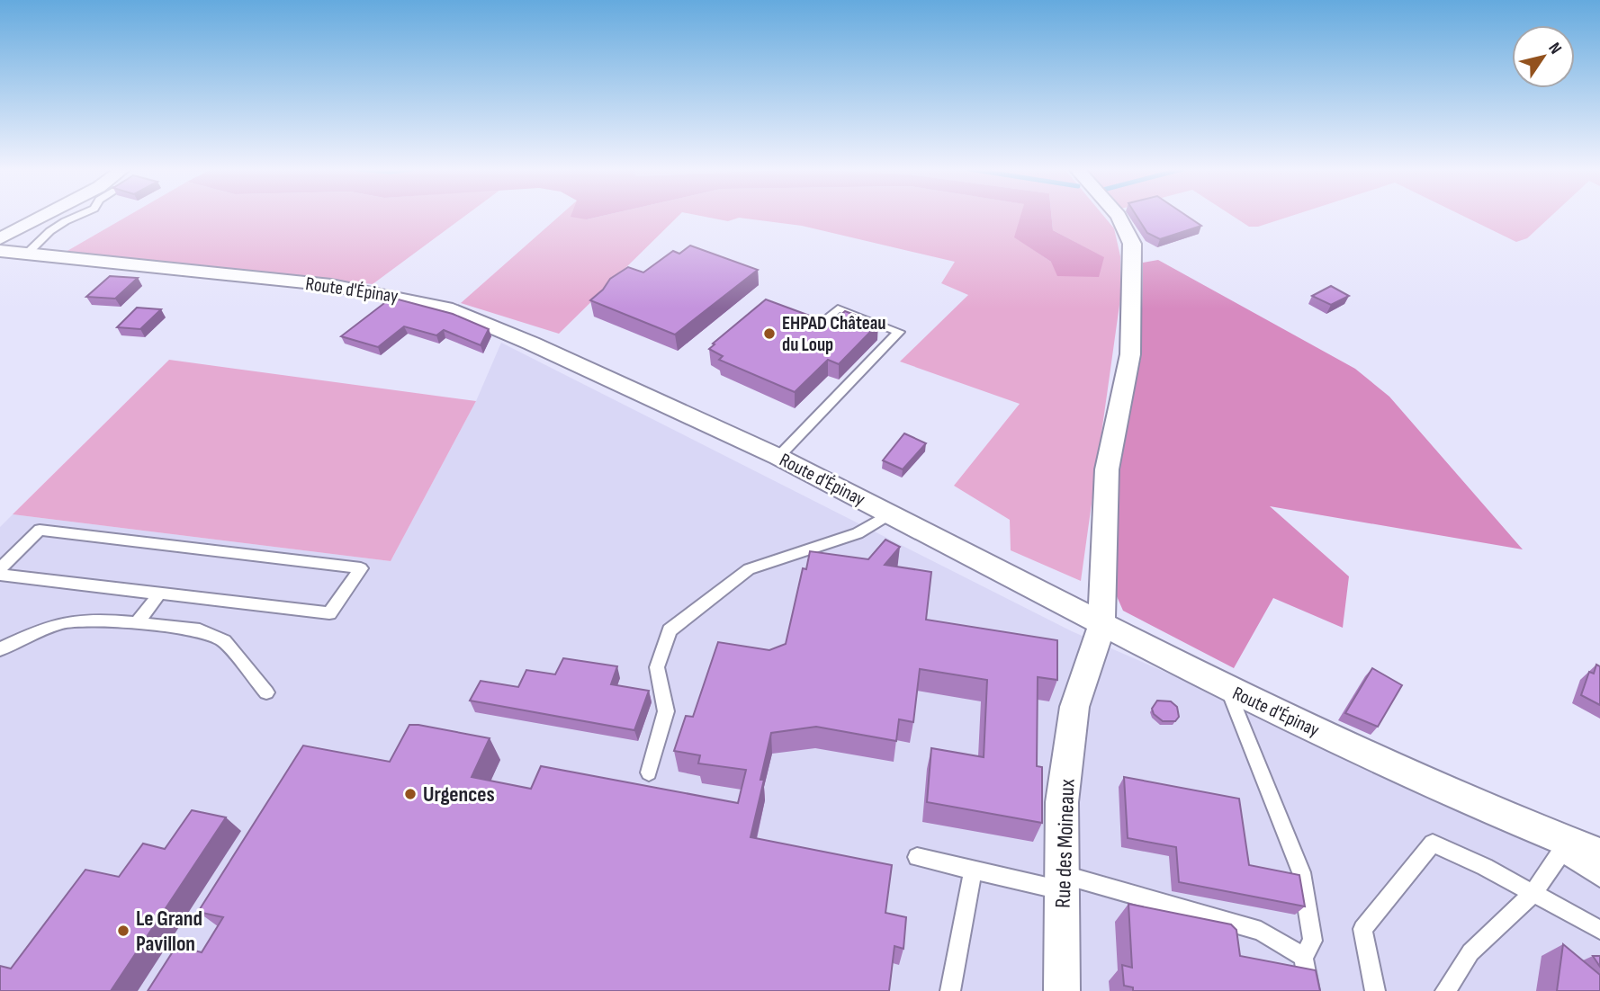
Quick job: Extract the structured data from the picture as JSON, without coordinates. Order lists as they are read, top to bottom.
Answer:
{
  "streets": {
    "street": ["Route d'Épinay", "Rue des Moineaux"]
  },
  "crossings": [
    ["Route d'Épinay", "Rue des Moineaux"]
  ],
  "places": ["EHPAD Château du Loup", "Urgences", "Le Grand Pavillon"],
  "north": "top right"
}
